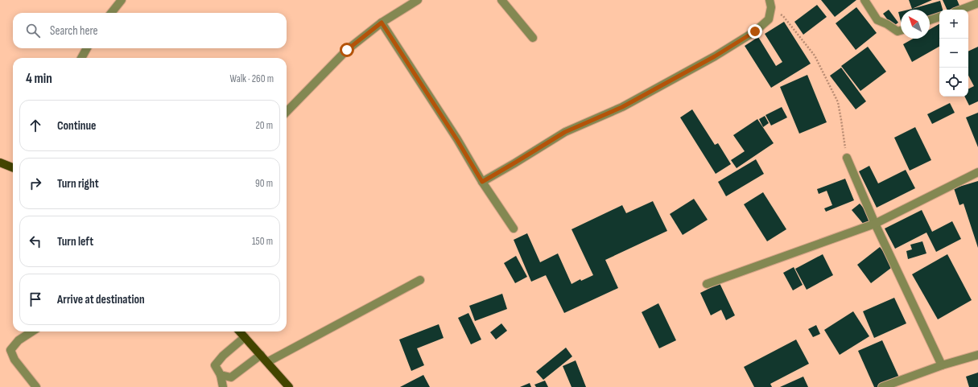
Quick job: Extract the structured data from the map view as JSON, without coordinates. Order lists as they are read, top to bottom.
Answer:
{
  "north": "top left",
  "page": {
    "map_buttons": ["+", "−"],
    "search": "Search here",
    "heading": ["4 min", "Walk · 260 m"],
    "list": [
      ["Continue", "20 m"],
      ["Turn right", "90 m"],
      ["Turn left", "150 m"],
      "Arrive at destination"
    ]
  }
}
